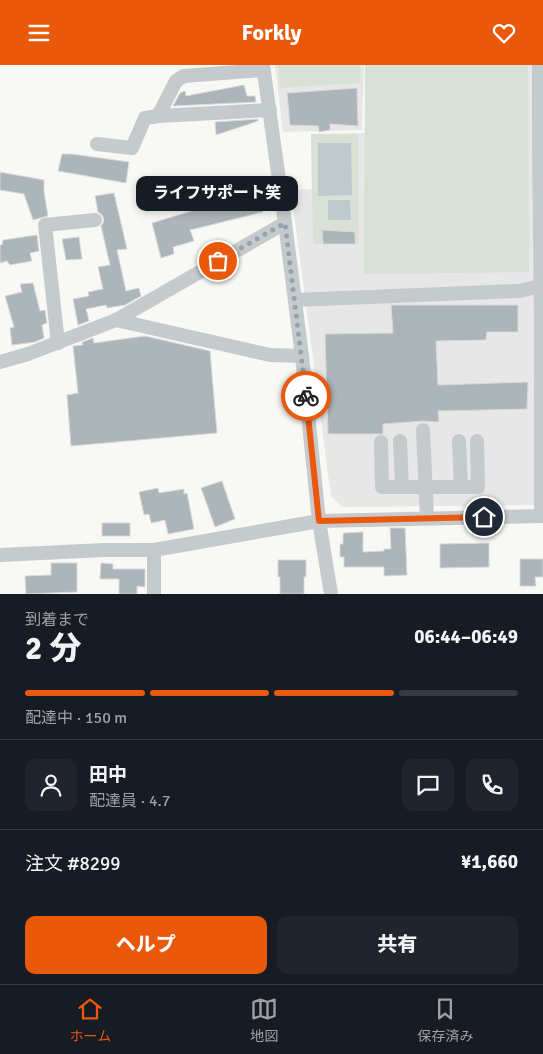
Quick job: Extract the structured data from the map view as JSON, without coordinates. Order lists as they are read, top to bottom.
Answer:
{
  "places": ["ライフサポート笑"],
  "page": {
    "header": "Forkly",
    "bubble": "ライフサポート笑",
    "heading": ["2 分", "到着まで", "06:44–06:49"],
    "panel": [
      "田中",
      "配達員 · 4.7",
      "注文 #8299",
      "¥1,660"
    ],
    "bar": "配達中 · 150 m",
    "buttons": ["ヘルプ", "共有"],
    "tabs": ["ホーム", "地図", "保存済み"]
  }
}
